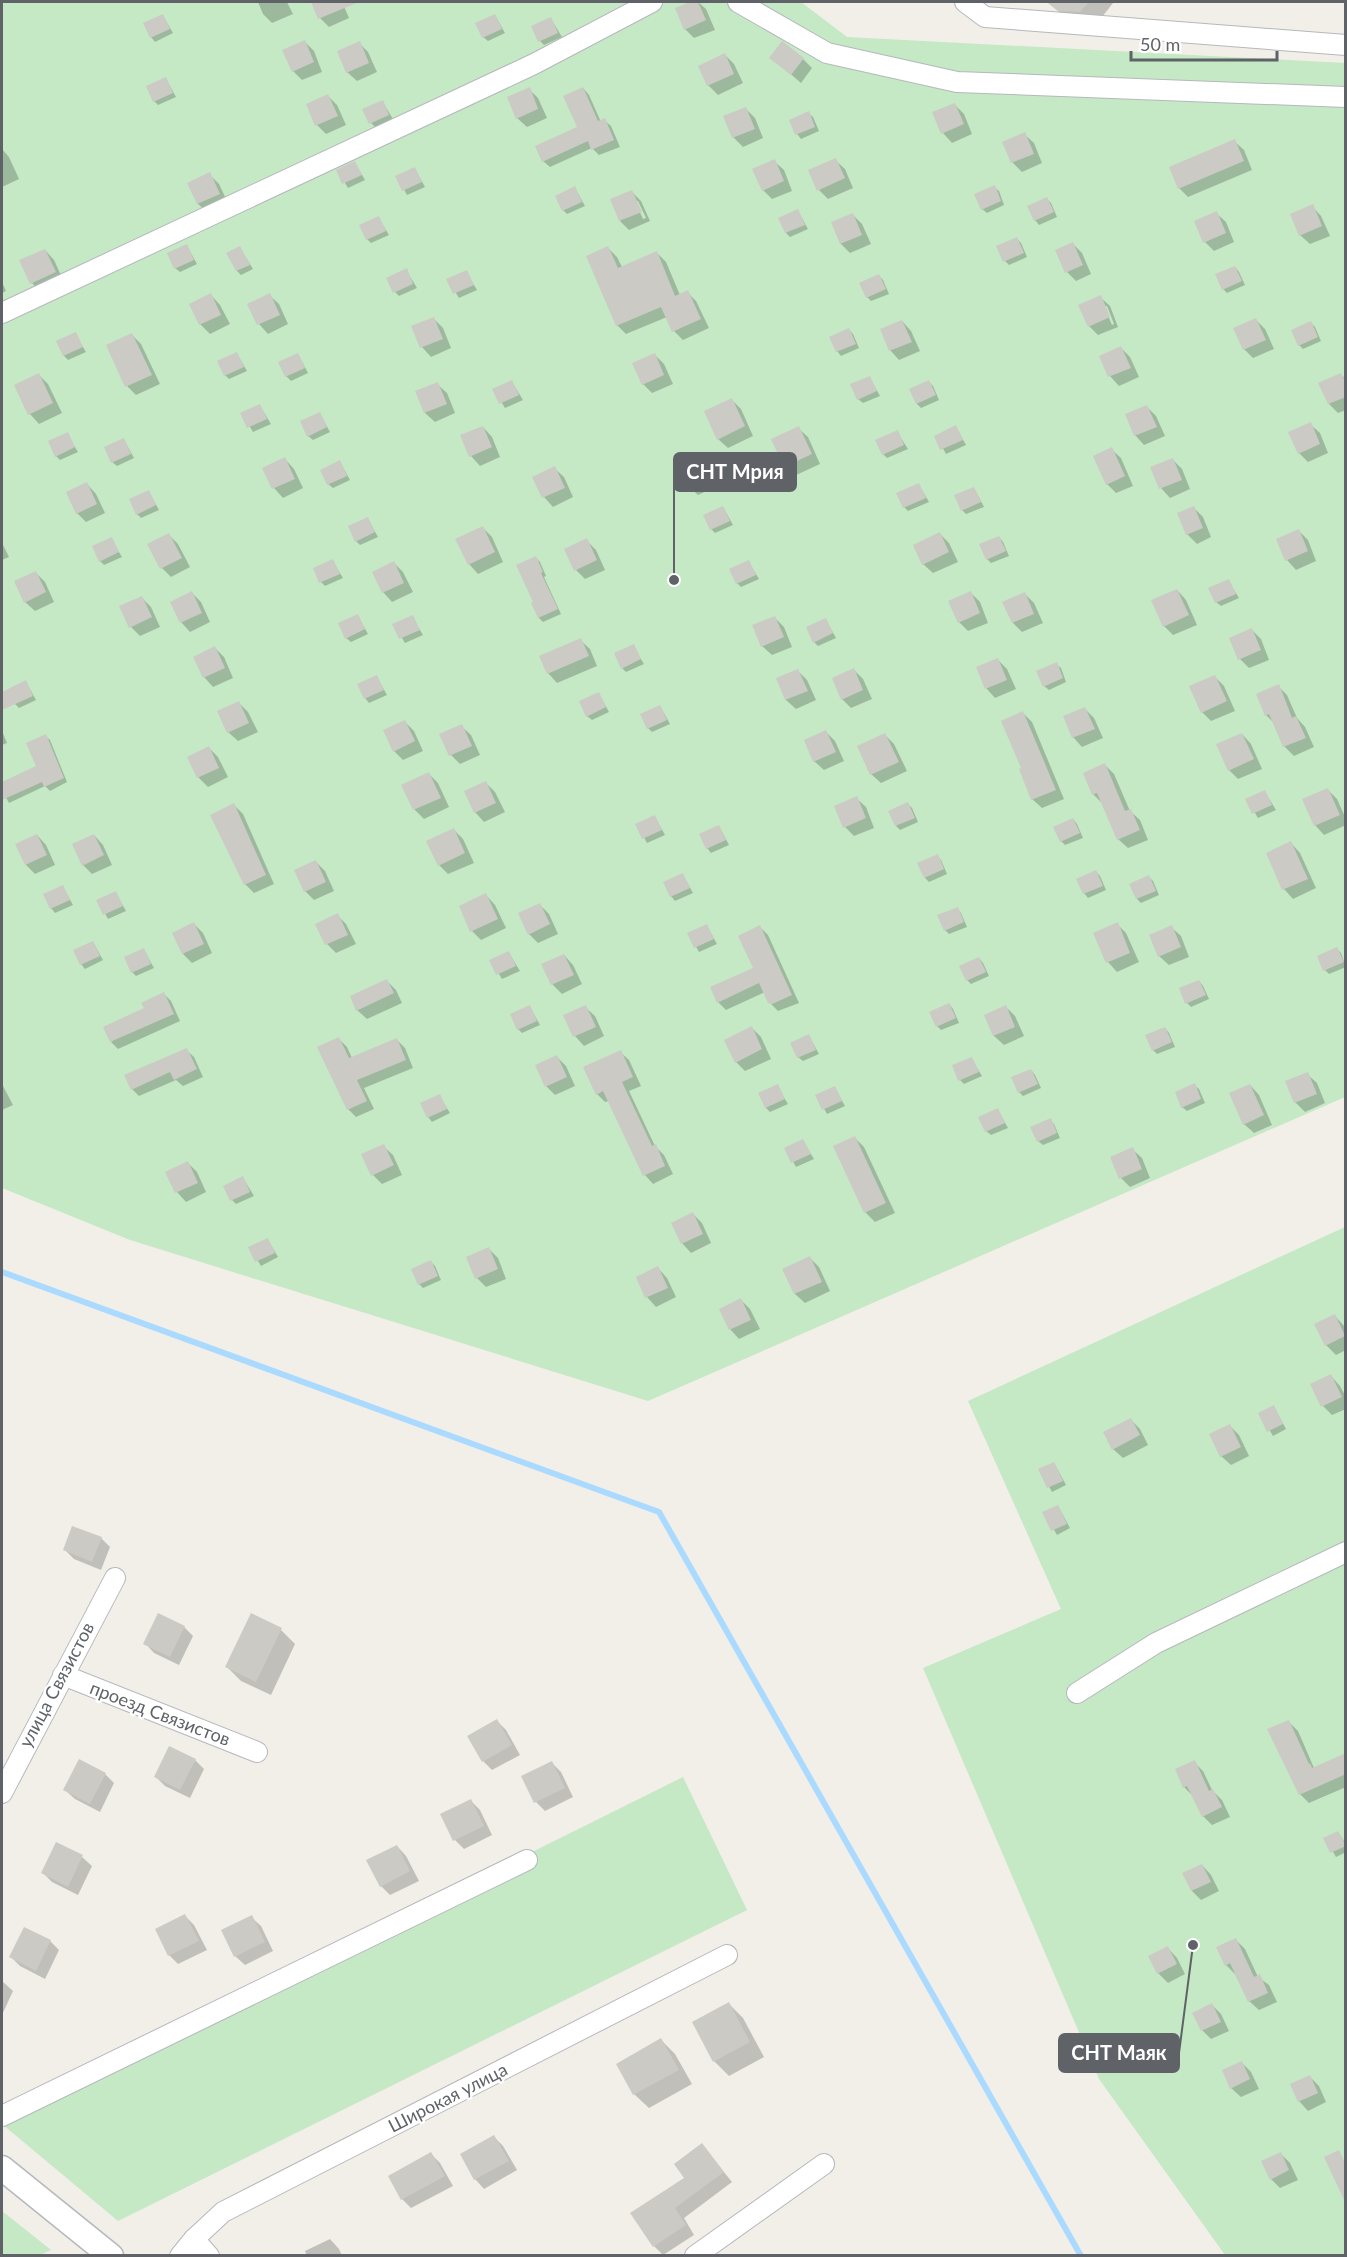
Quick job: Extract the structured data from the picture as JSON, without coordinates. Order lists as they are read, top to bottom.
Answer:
{
  "streets": {
    "street": ["улица Связистов", "проезд Связистов", "Широкая улица"]
  },
  "crossings": [
    ["улица Связистов", "проезд Связистов"]
  ],
  "places": ["СНТ Мрия", "СНТ Маяк"],
  "scale_bar": "50 m"
}
